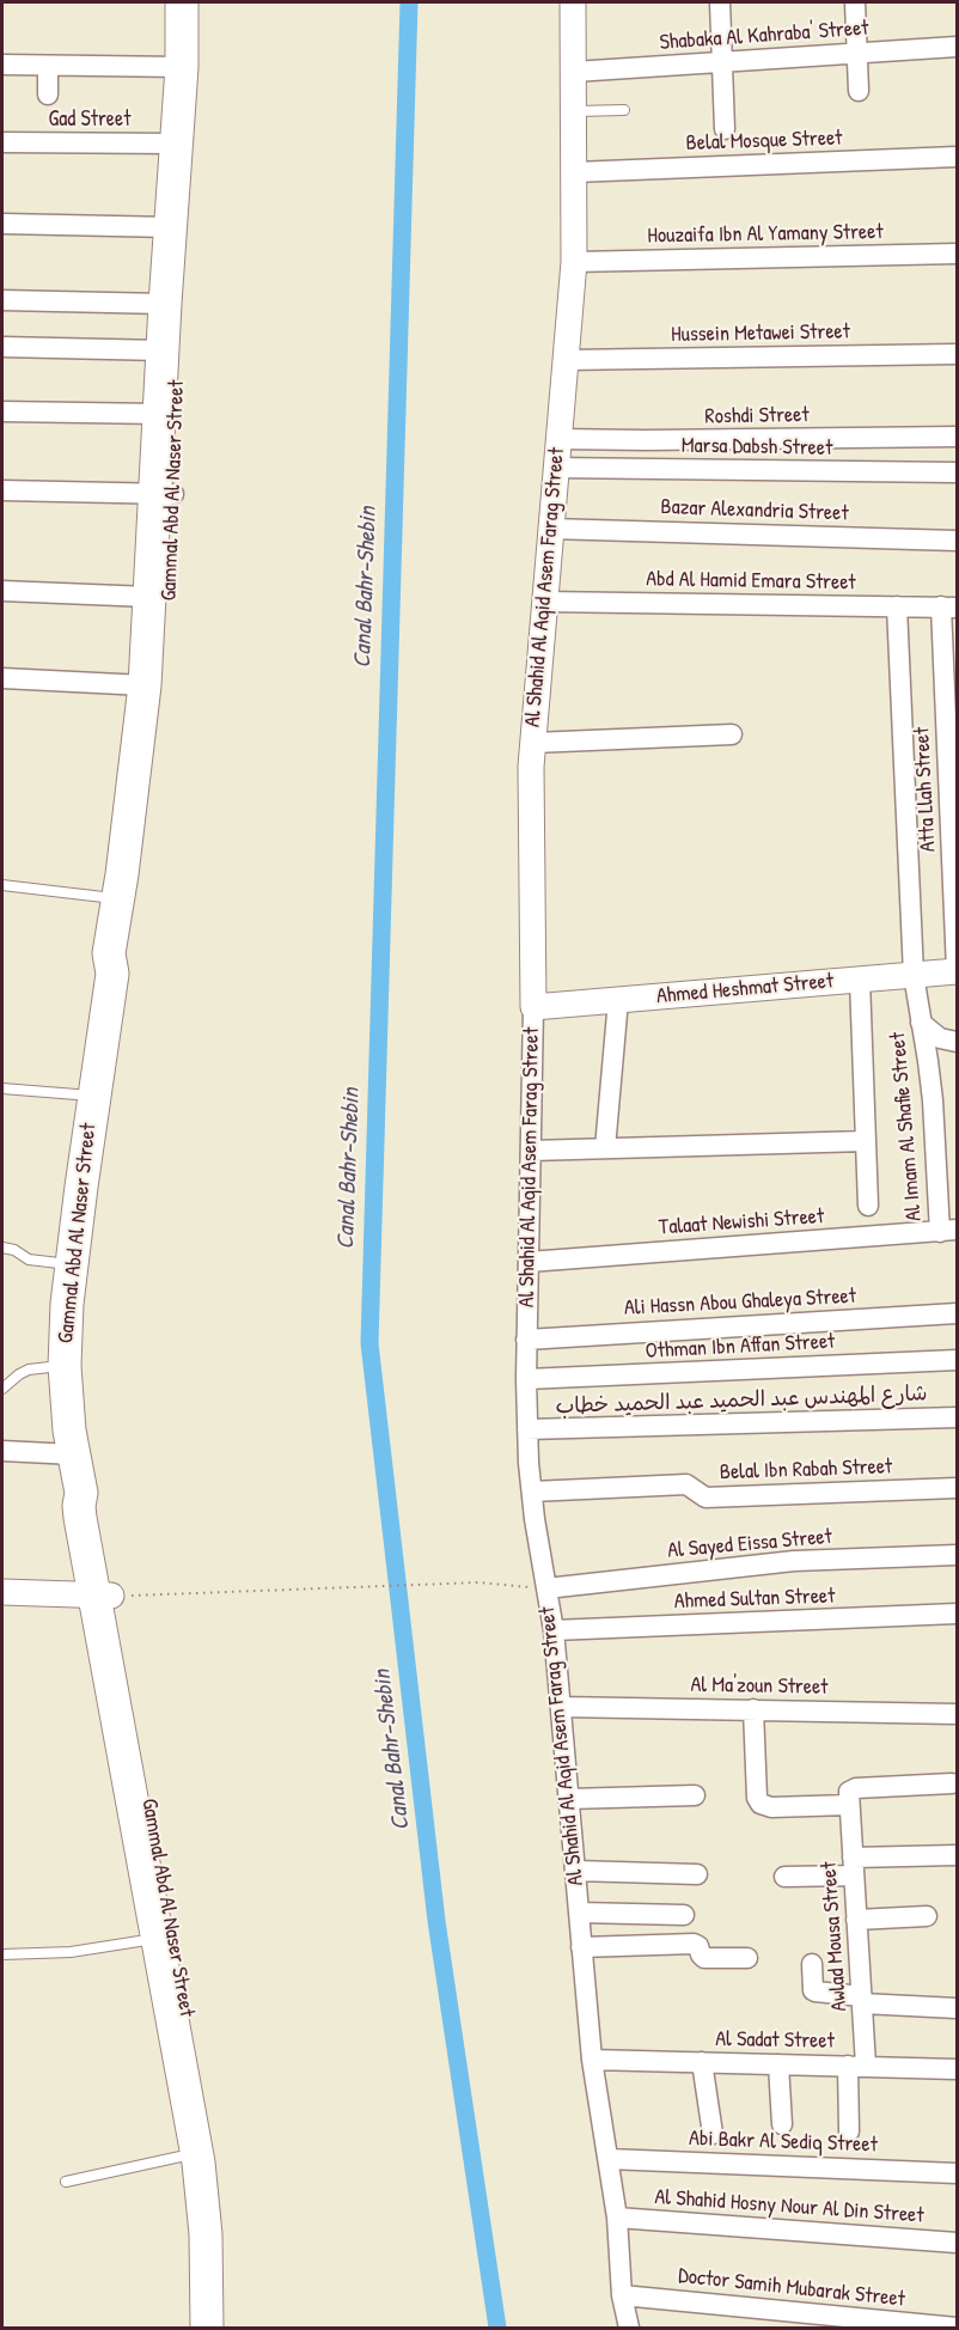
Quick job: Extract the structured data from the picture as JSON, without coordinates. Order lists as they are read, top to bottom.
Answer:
{
  "streets": {
    "main road": ["Gammal Abd Al Naser Street"],
    "street": [
      "Shabaka Al Kahraba' Street",
      "Gad Street",
      "Belal Mosque Street",
      "Houzaifa Ibn Al Yamany Street",
      "Hussein Metawei Street",
      "Roshdi Street",
      "Marsa Dabsh Street",
      "Bazar Alexandria Street",
      "Abd Al Hamid Emara Street",
      "Al Shahid Al Aqid Asem Farag Street",
      "Atta Llah Street",
      "Ahmed Heshmat Street",
      "Al Imam Al Shafie Street",
      "Talaat Newishi Street",
      "Ali Hassn Abou Ghaleya Street",
      "Othman Ibn Affan Street",
      "شارع المهندس عبد الحميد عبد الحميد خطاب",
      "Belal Ibn Rabah Street",
      "Al Sayed Eissa Street",
      "Ahmed Sultan Street",
      "Al Ma'zoun Street",
      "Awlad Mousa Street",
      "Al Sadat Street",
      "Abi Bakr Al Sediq Street",
      "Al Shahid Hosny Nour Al Din Street",
      "Doctor Samih Mubarak Street"
    ]
  },
  "crossings": [
    ["Shabaka Al Kahraba' Street", "Al Shahid Al Aqid Asem Farag Street"],
    ["Gad Street", "Gammal Abd Al Naser Street"],
    ["Belal Mosque Street", "Al Shahid Al Aqid Asem Farag Street"],
    ["Houzaifa Ibn Al Yamany Street", "Al Shahid Al Aqid Asem Farag Street"],
    ["Hussein Metawei Street", "Al Shahid Al Aqid Asem Farag Street"],
    ["Roshdi Street", "Al Shahid Al Aqid Asem Farag Street"],
    ["Marsa Dabsh Street", "Al Shahid Al Aqid Asem Farag Street"],
    ["Bazar Alexandria Street", "Al Shahid Al Aqid Asem Farag Street"],
    ["Abd Al Hamid Emara Street", "Al Shahid Al Aqid Asem Farag Street"],
    ["Abd Al Hamid Emara Street", "Atta Llah Street"],
    ["Abd Al Hamid Emara Street", "Al Imam Al Shafie Street"],
    ["Al Shahid Al Aqid Asem Farag Street", "Ahmed Heshmat Street"],
    ["Al Shahid Al Aqid Asem Farag Street", "Talaat Newishi Street"],
    ["Al Shahid Al Aqid Asem Farag Street", "Ali Hassn Abou Ghaleya Street"],
    ["Al Shahid Al Aqid Asem Farag Street", "Othman Ibn Affan Street"],
    ["Al Shahid Al Aqid Asem Farag Street", "شارع المهندس عبد الحميد عبد الحميد خطاب"],
    ["Al Shahid Al Aqid Asem Farag Street", "Belal Ibn Rabah Street"],
    ["Al Shahid Al Aqid Asem Farag Street", "Al Sayed Eissa Street"],
    ["Al Shahid Al Aqid Asem Farag Street", "Ahmed Sultan Street"],
    ["Al Shahid Al Aqid Asem Farag Street", "Al Ma'zoun Street"],
    ["Al Shahid Al Aqid Asem Farag Street", "Al Sadat Street"],
    ["Al Shahid Al Aqid Asem Farag Street", "Abi Bakr Al Sediq Street"],
    ["Al Shahid Al Aqid Asem Farag Street", "Al Shahid Hosny Nour Al Din Street"],
    ["Al Shahid Al Aqid Asem Farag Street", "Doctor Samih Mubarak Street"],
    ["Atta Llah Street", "Ahmed Heshmat Street"],
    ["Ahmed Heshmat Street", "Al Imam Al Shafie Street"],
    ["Al Imam Al Shafie Street", "Talaat Newishi Street"],
    ["Awlad Mousa Street", "Al Sadat Street"]
  ],
  "water": ["Canal Bahr-Shebin"]
}
